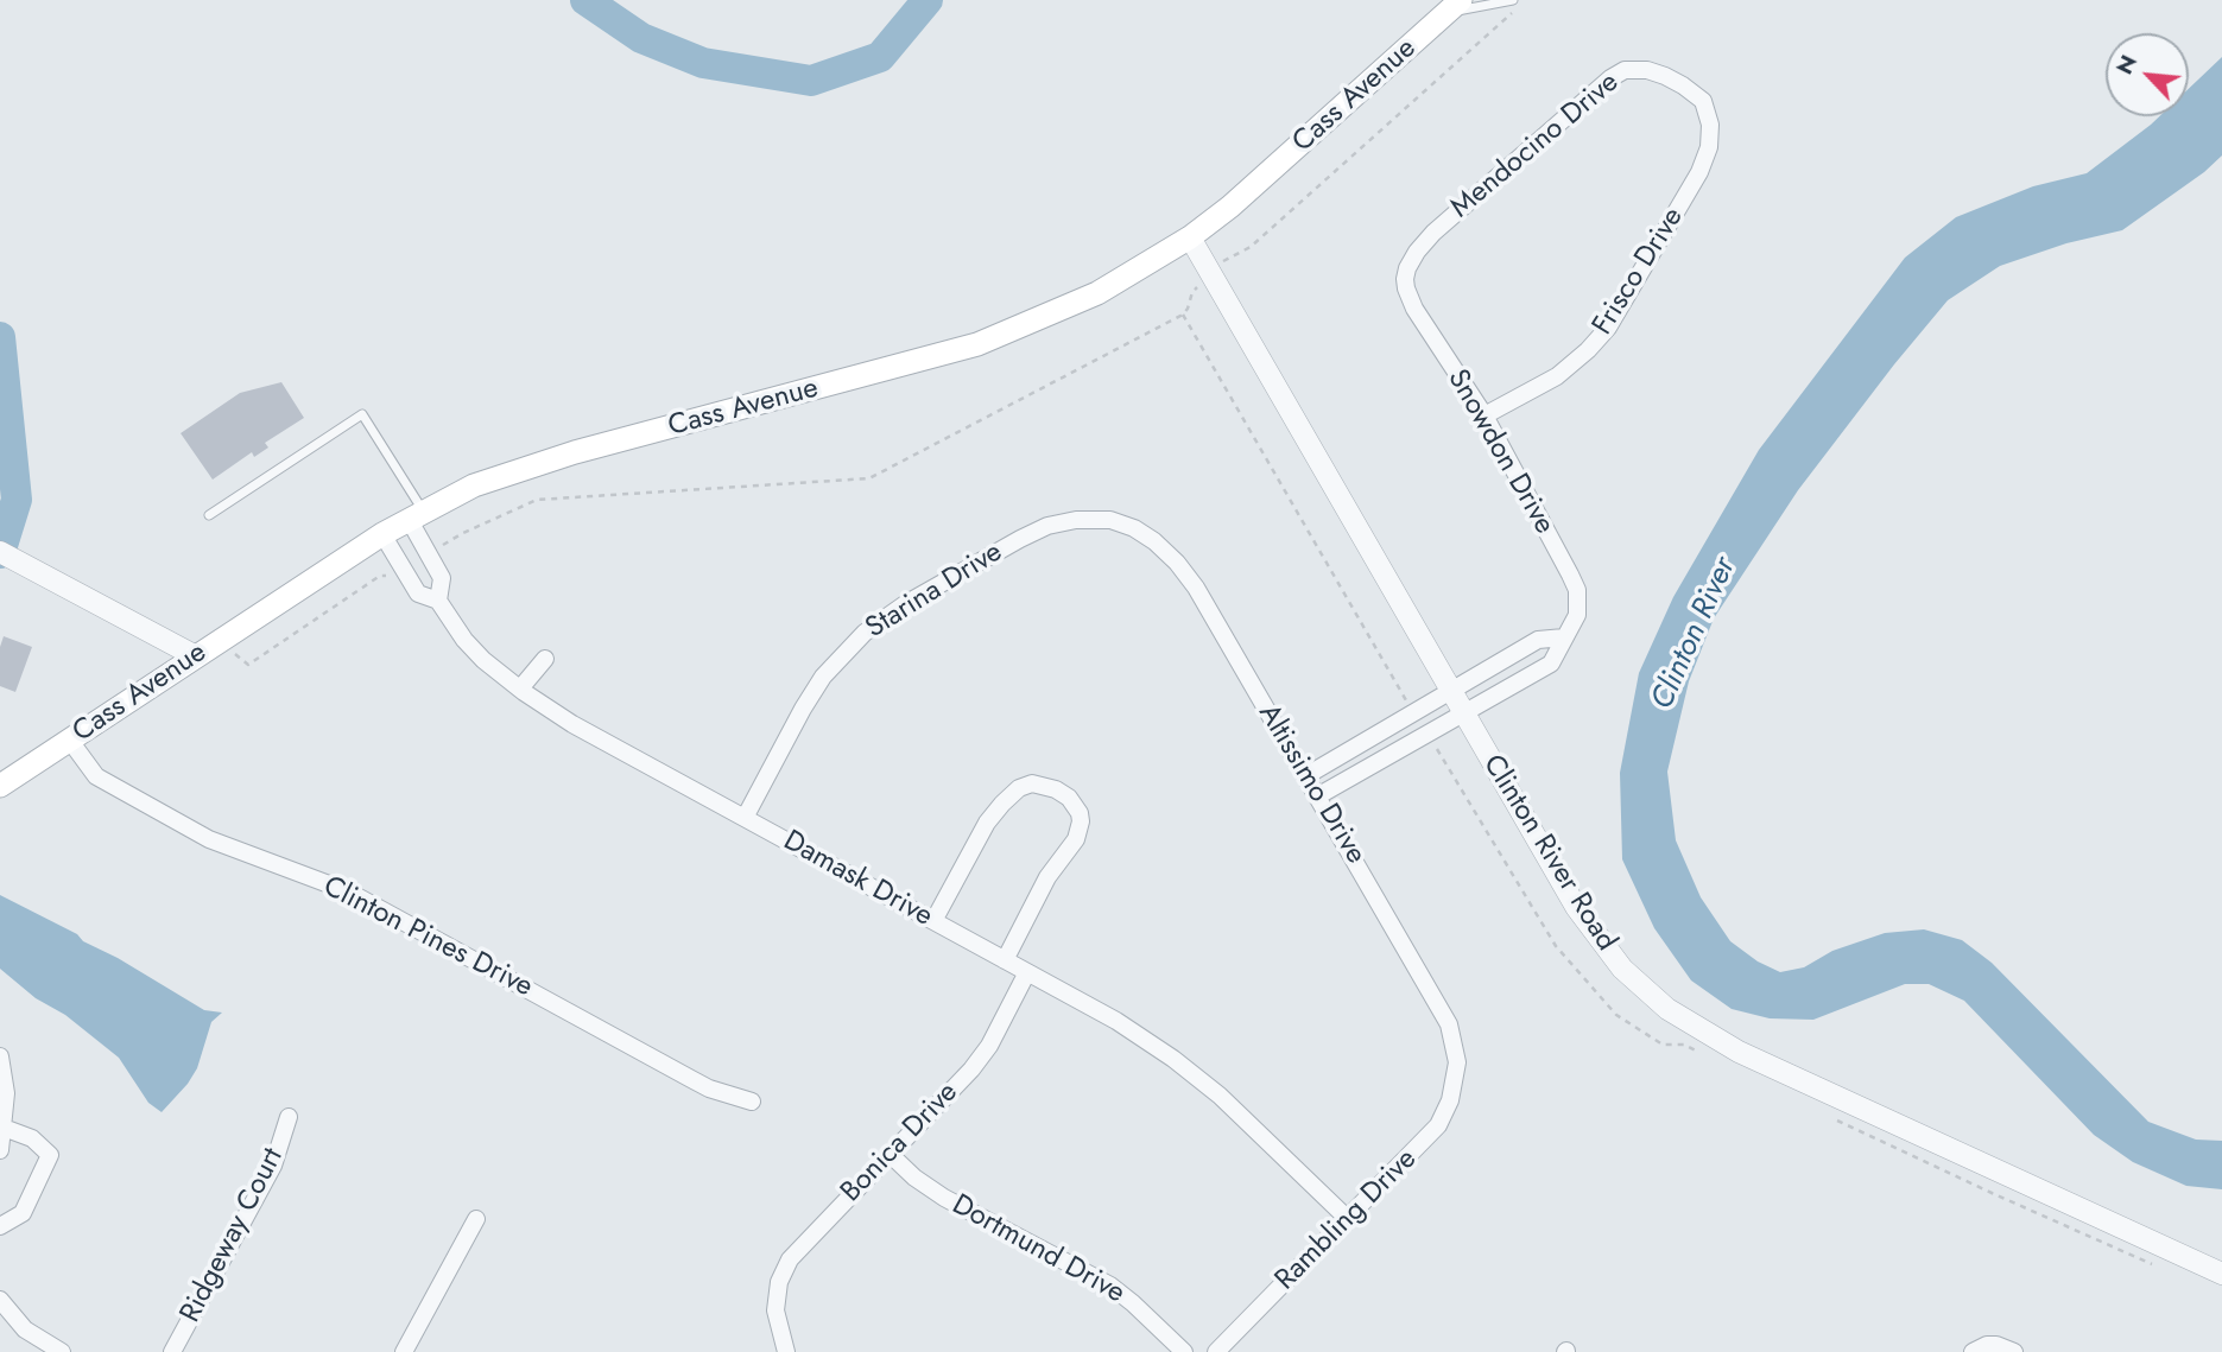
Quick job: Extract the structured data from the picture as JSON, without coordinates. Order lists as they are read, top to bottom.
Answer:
{
  "streets": {
    "main road": ["Cass Avenue"],
    "street": [
      "Mendocino Drive",
      "Frisco Drive",
      "Snowdon Drive",
      "Starina Drive",
      "Altissimo Drive",
      "Clinton River Road",
      "Damask Drive",
      "Clinton Pines Drive",
      "Bonica Drive",
      "Rambling Drive",
      "Ridgeway Court",
      "Dortmund Drive"
    ]
  },
  "crossings": [
    ["Cass Avenue", "Clinton River Road"],
    ["Cass Avenue", "Damask Drive"],
    ["Cass Avenue", "Clinton Pines Drive"],
    ["Mendocino Drive", "Frisco Drive"],
    ["Mendocino Drive", "Snowdon Drive"],
    ["Frisco Drive", "Snowdon Drive"],
    ["Snowdon Drive", "Altissimo Drive"],
    ["Snowdon Drive", "Clinton River Road"],
    ["Starina Drive", "Altissimo Drive"],
    ["Starina Drive", "Damask Drive"],
    ["Altissimo Drive", "Rambling Drive"],
    ["Damask Drive", "Bonica Drive"],
    ["Damask Drive", "Rambling Drive"],
    ["Bonica Drive", "Dortmund Drive"]
  ],
  "water": ["Clinton River"],
  "north": "top left"
}
